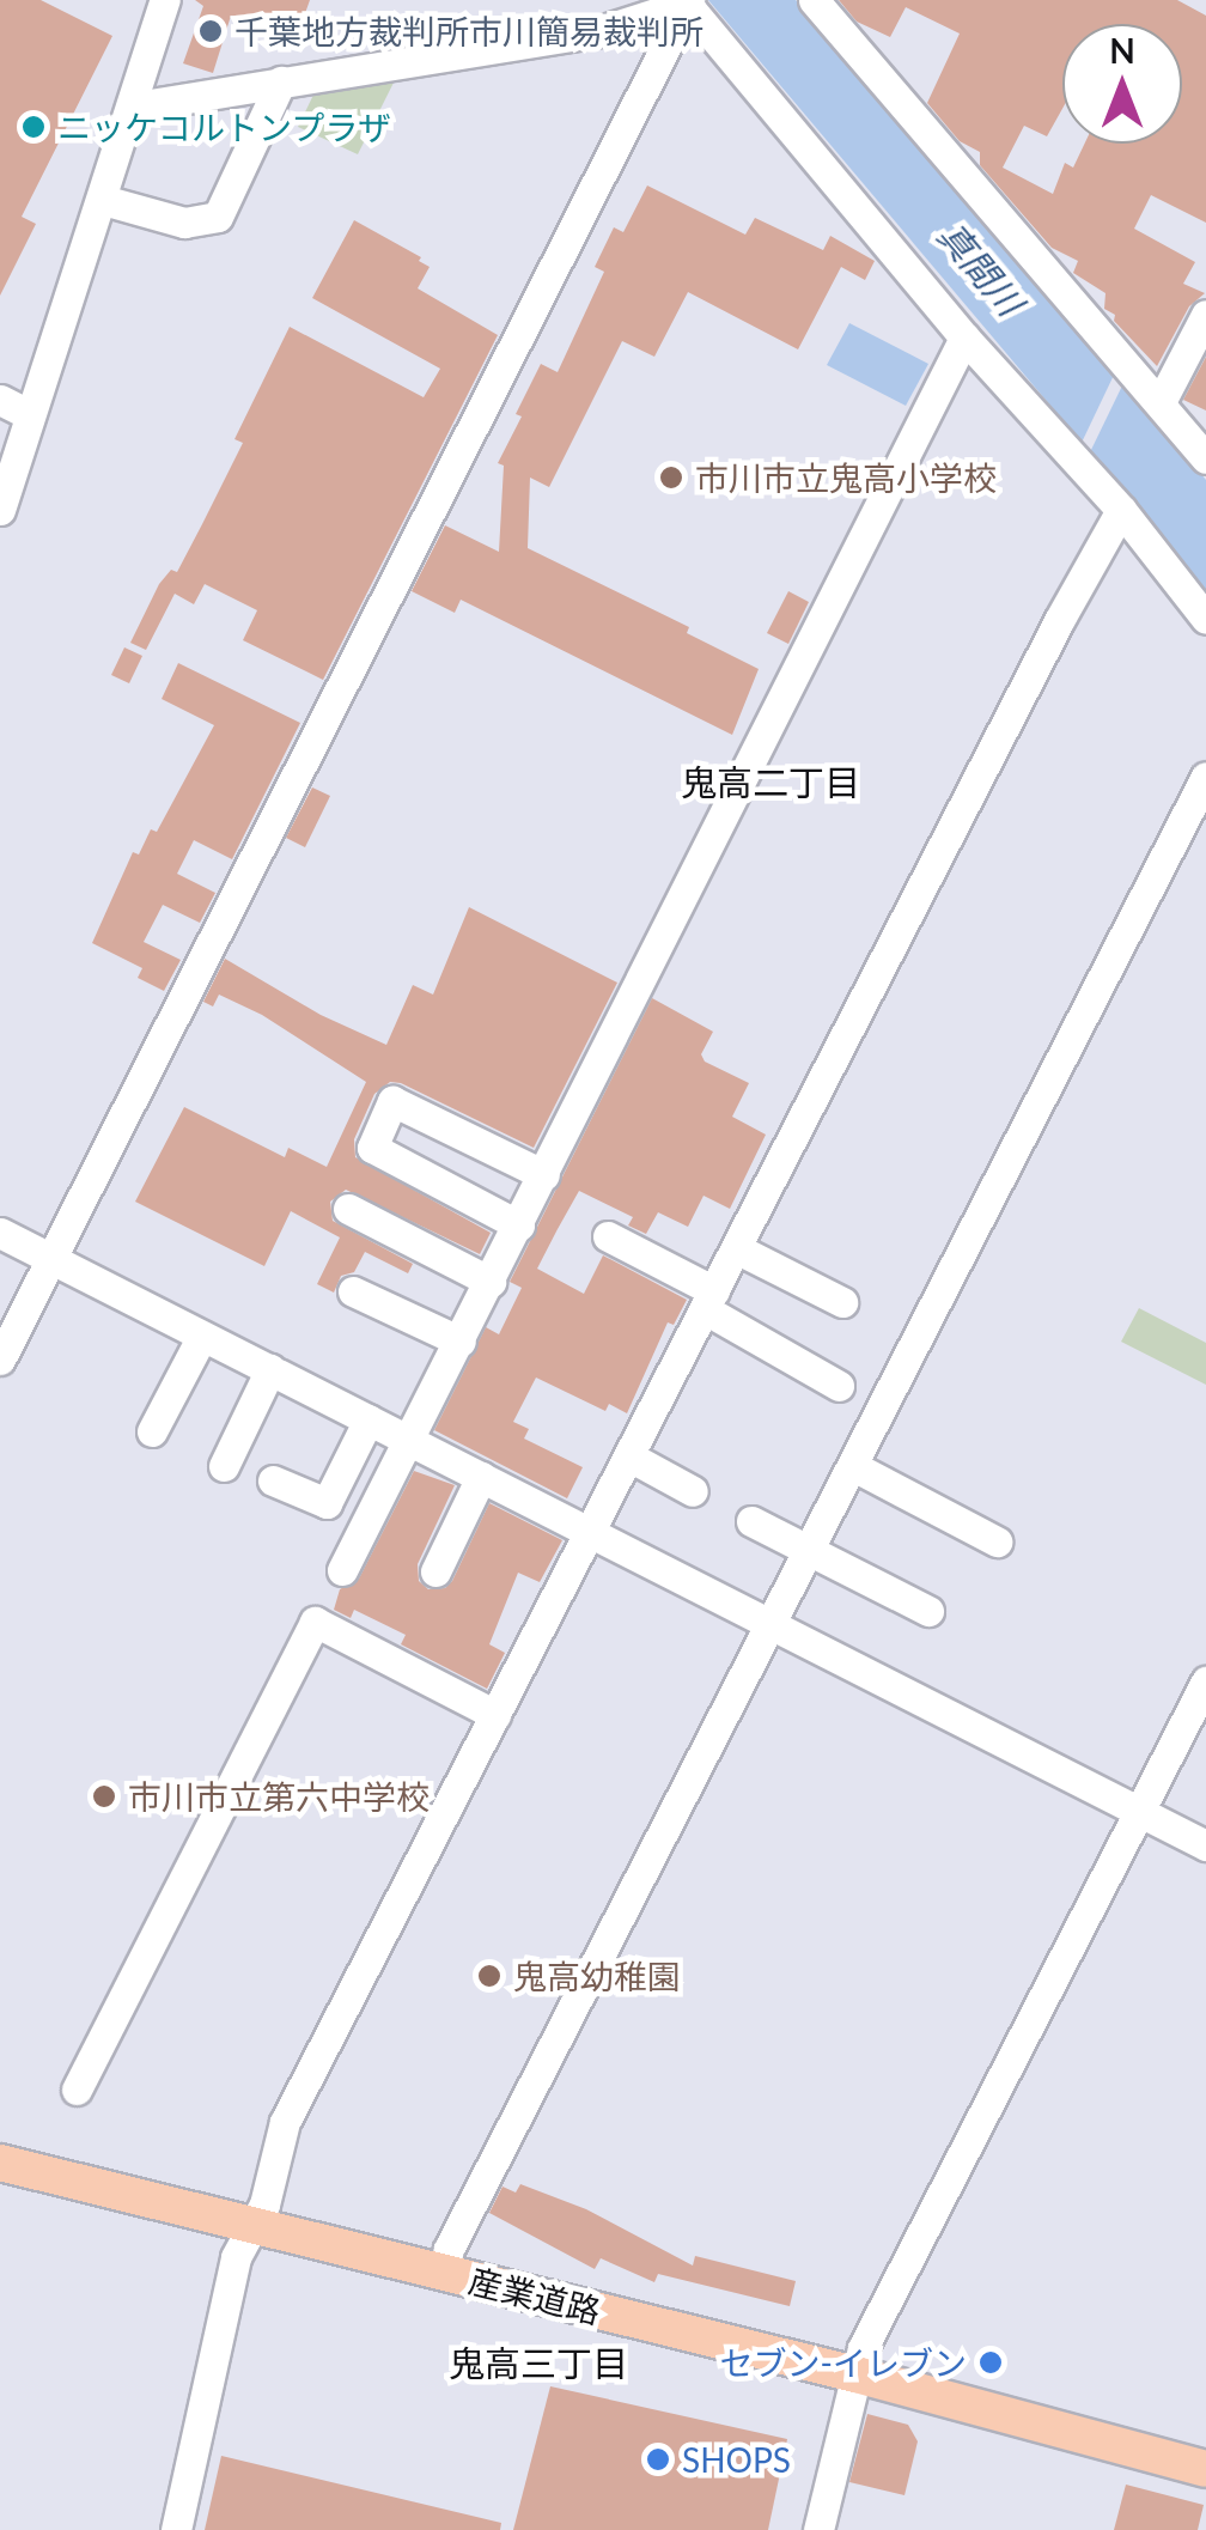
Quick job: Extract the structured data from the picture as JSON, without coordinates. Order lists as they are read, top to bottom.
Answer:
{
  "streets": {
    "main road": ["産業道路"]
  },
  "districts": ["鬼高二丁目", "鬼高三丁目"],
  "water": ["真間川"],
  "places": [
    "千葉地方裁判所市川簡易裁判所",
    "ニッケコルトンプラザ",
    "市川市立鬼高小学校",
    "市川市立第六中学校",
    "鬼高幼稚園",
    "セブン-イレブン",
    "SHOPS"
  ],
  "north": "top"
}
